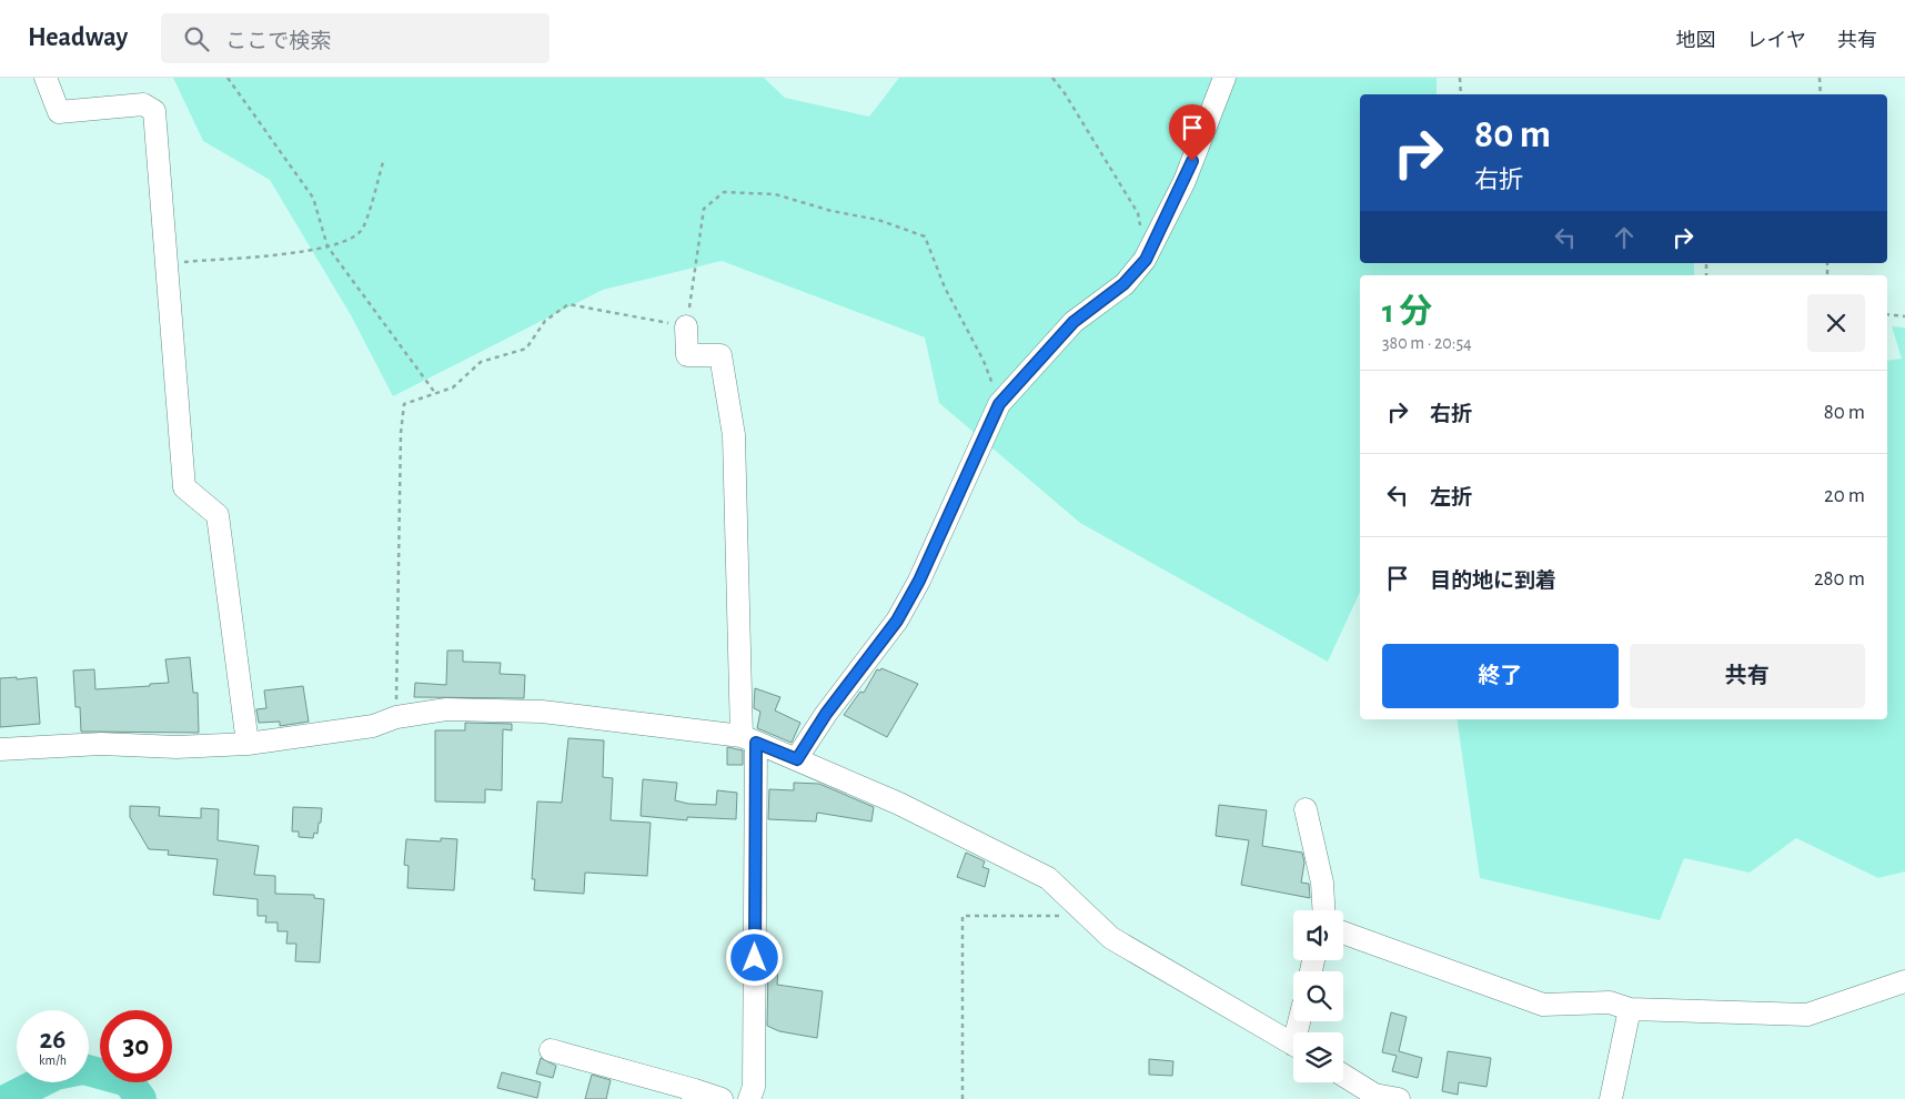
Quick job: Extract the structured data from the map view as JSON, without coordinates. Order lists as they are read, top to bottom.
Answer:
{
  "page": {
    "header": "Headway",
    "search": "ここで検索",
    "nav": ["地図", "レイヤ", "共有"],
    "turn": ["80 m", "右折"],
    "heading": ["1 分", "380 m · 20:54"],
    "list": [
      {
        "name": "右折",
        "value": "80 m"
      },
      {
        "name": "左折",
        "value": "20 m"
      },
      {
        "name": "目的地に到着",
        "value": "280 m"
      }
    ],
    "buttons": ["終了", "共有"],
    "speed": "26 km/h",
    "limit": "30"
  }
}
